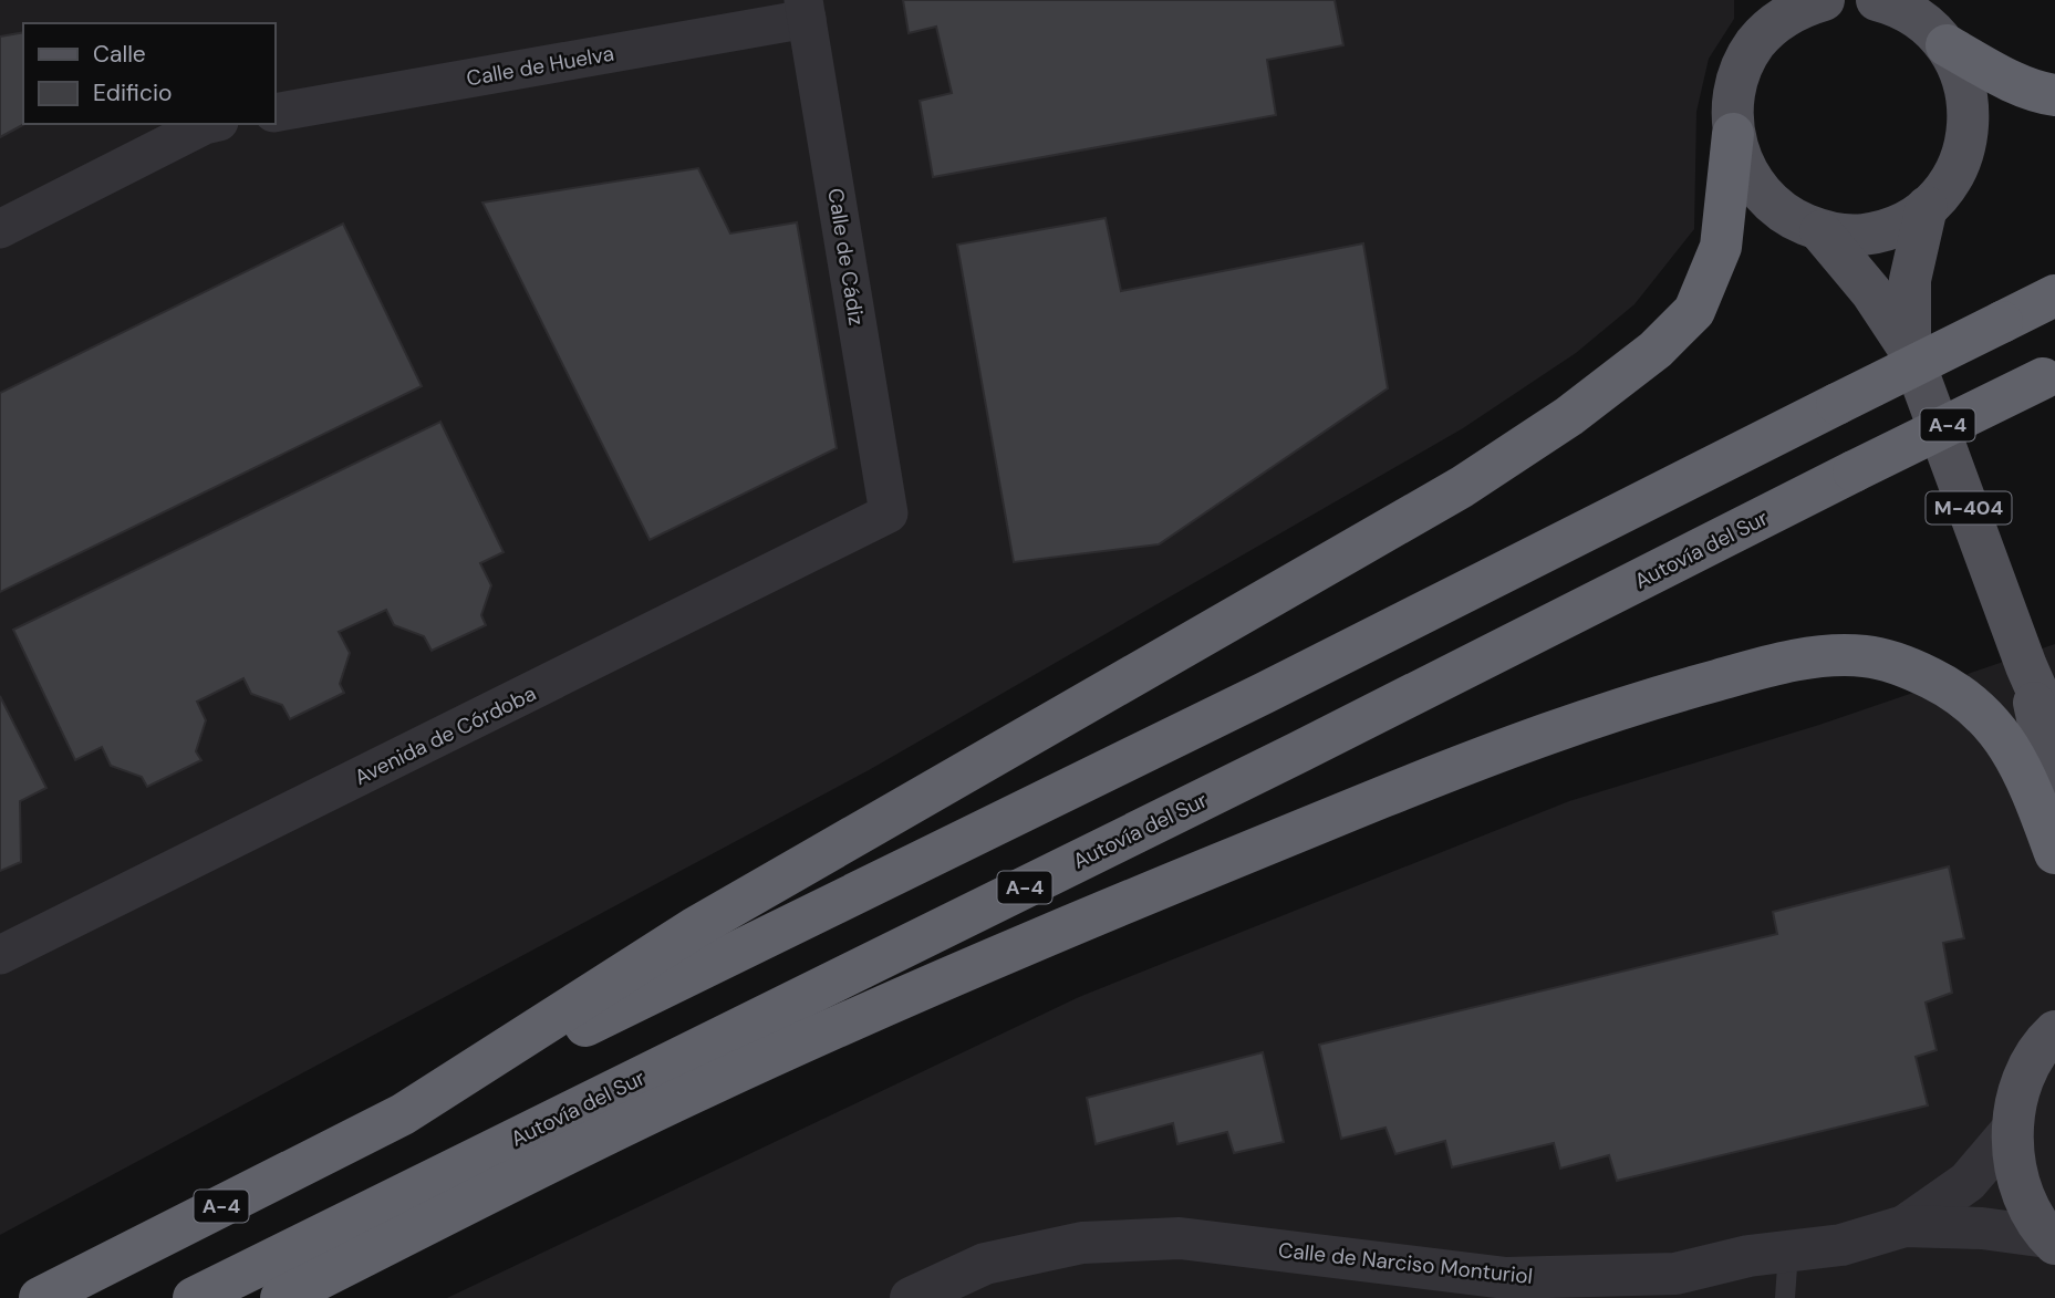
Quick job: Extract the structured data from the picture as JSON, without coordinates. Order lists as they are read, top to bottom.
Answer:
{
  "streets": {
    "highway": ["A-4", "Autovía del Sur"],
    "main road": ["M-404"],
    "street": [
      "Calle de Huelva",
      "Calle de Cádiz",
      "Avenida de Córdoba",
      "Calle de Narciso Monturiol"
    ]
  },
  "crossings": [
    ["Calle de Huelva", "Calle de Cádiz"],
    ["Calle de Cádiz", "Avenida de Córdoba"]
  ],
  "legend": ["Calle", "Edificio"]
}
